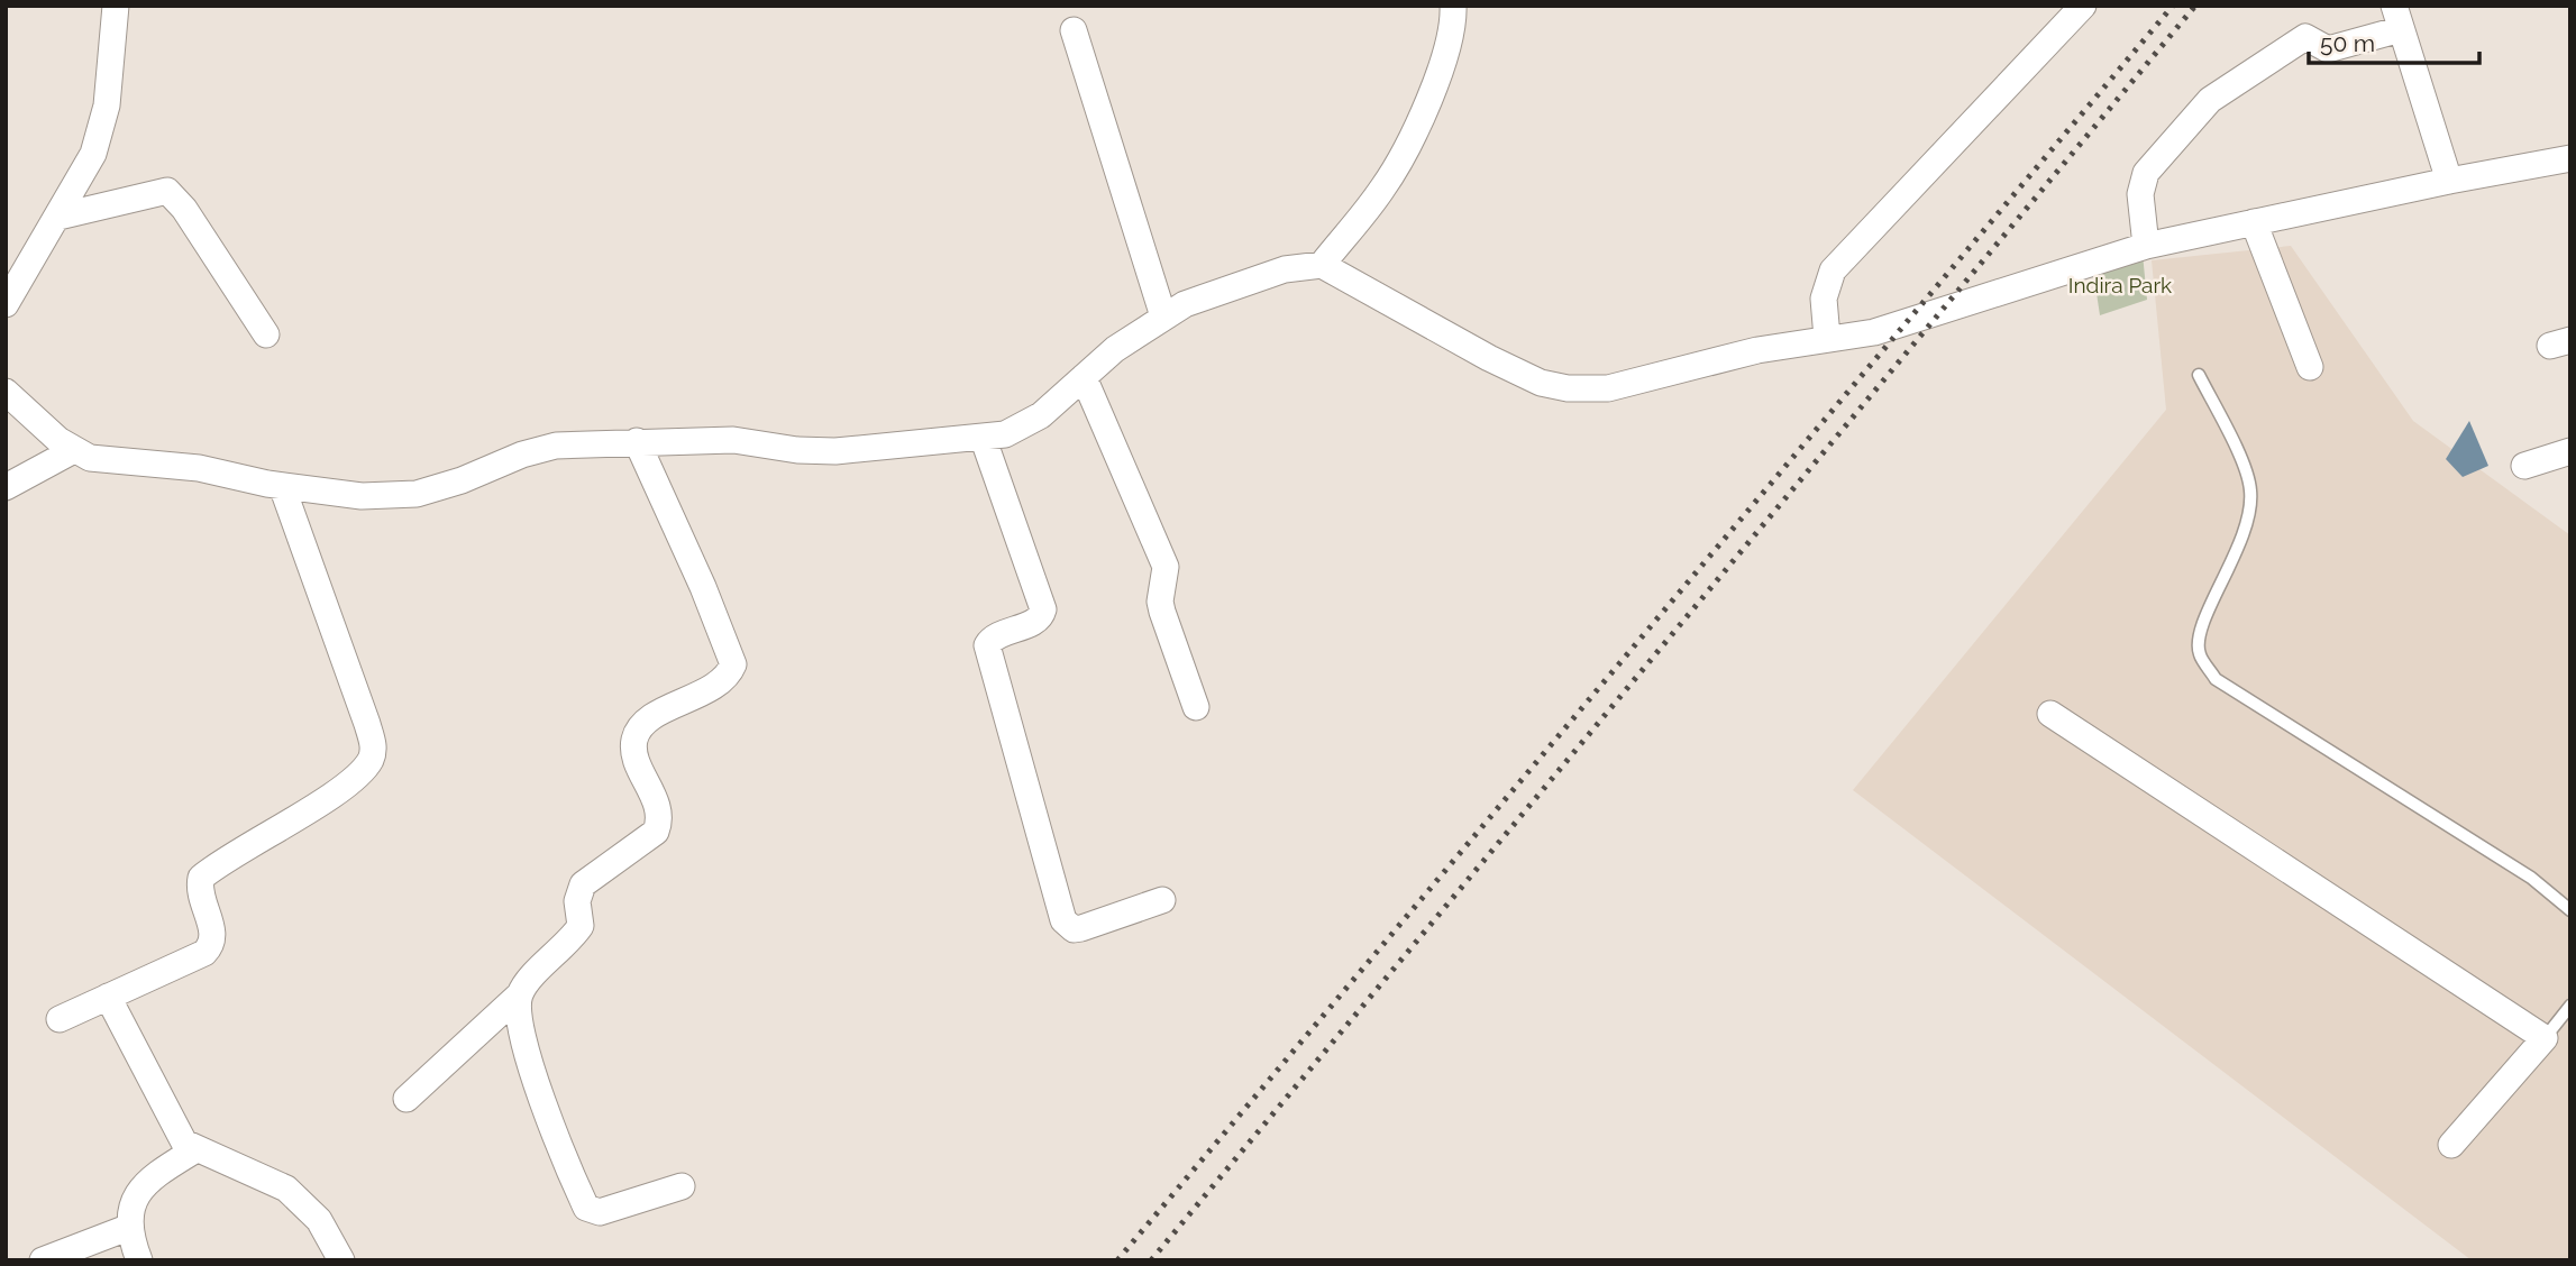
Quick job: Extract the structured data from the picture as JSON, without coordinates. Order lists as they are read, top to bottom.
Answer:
{
  "parks": ["Indira Park"],
  "scale_bar": "50 m"
}
